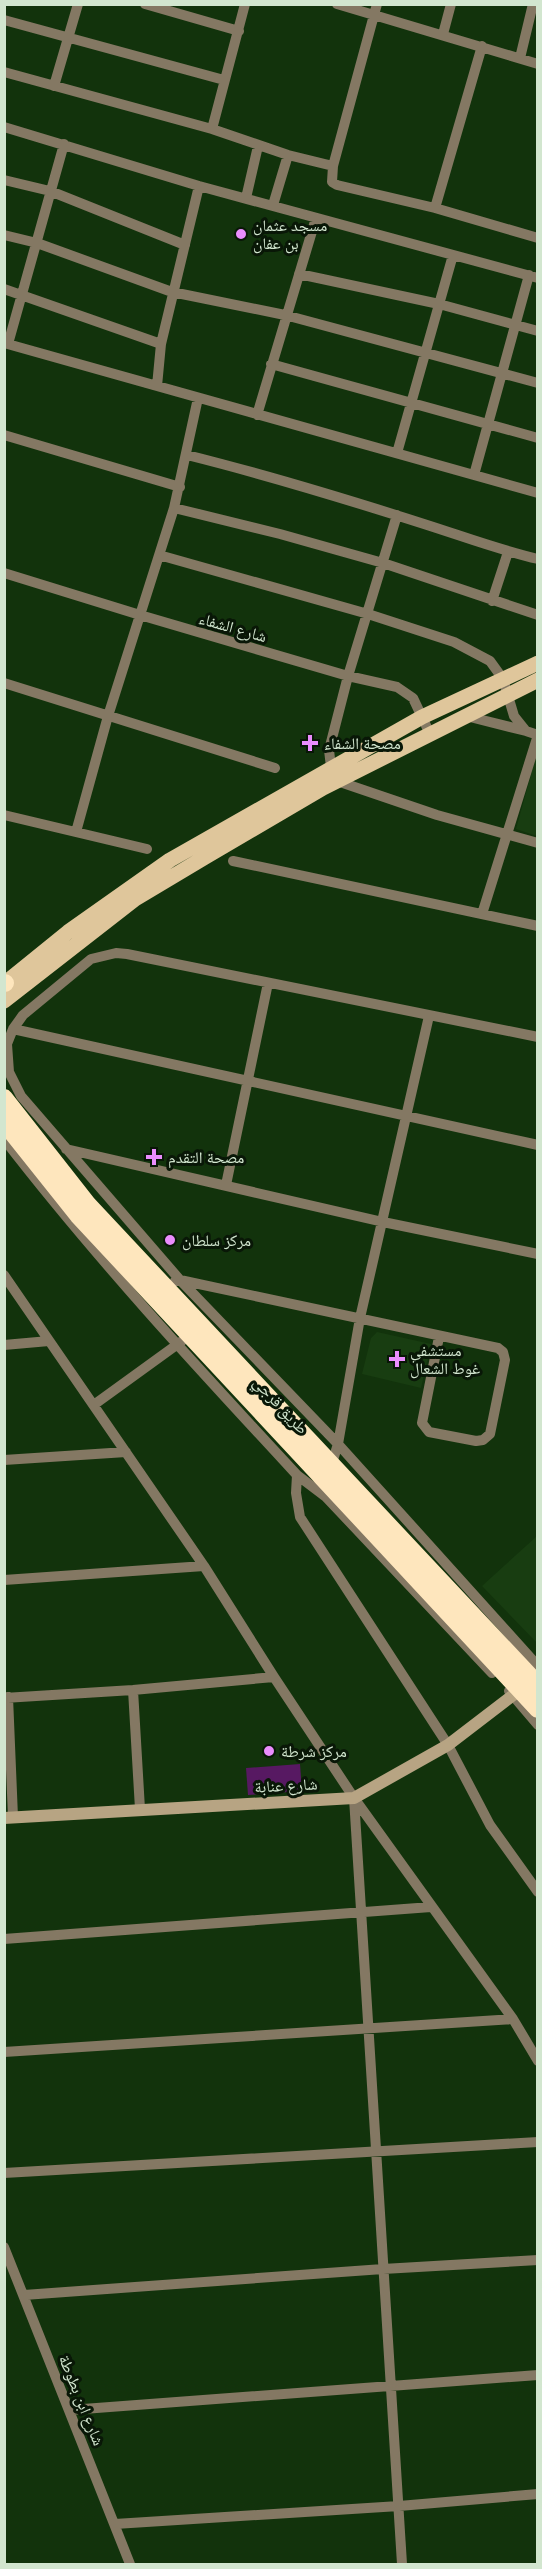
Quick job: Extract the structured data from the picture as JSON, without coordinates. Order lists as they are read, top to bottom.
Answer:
{
  "streets": {
    "highway": ["طريق قرجي"],
    "street": ["شارع الشفاء", "شارع عنابة", "شارع ابن بطوطة"]
  },
  "crossings": [
    ["طريق قرجي", "شارع عنابة"]
  ],
  "places": {
    "other": ["مسجد عثمان بن عفان", "مركز سلطان", "مركز شرطة"],
    "health": ["مصحة الشفاء", "مصحة التقدم", "مستشفي غوط الشعال"]
  }
}
